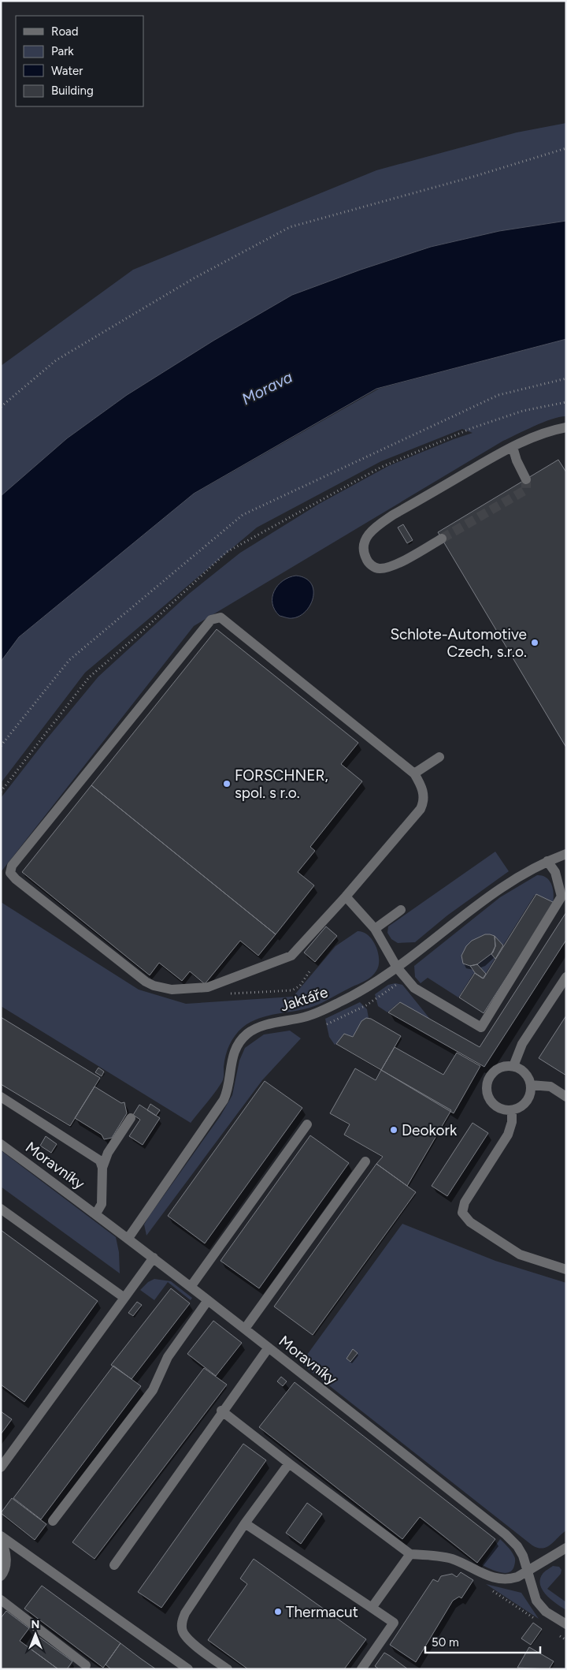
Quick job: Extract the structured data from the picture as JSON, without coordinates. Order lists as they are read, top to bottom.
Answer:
{
  "streets": {
    "street": ["Jaktáře", "Moravníky"]
  },
  "crossings": [
    ["Jaktáře", "Moravníky"]
  ],
  "water": ["Morava"],
  "places": [
    "Schlote-Automotive Czech, s.r.o.",
    "FORSCHNER, spol. s r.o.",
    "Deokork",
    "Thermacut"
  ],
  "legend": [
    "Road",
    "Park",
    "Water",
    "Building"
  ],
  "scale_bar": "50 m",
  "north": "top"
}
